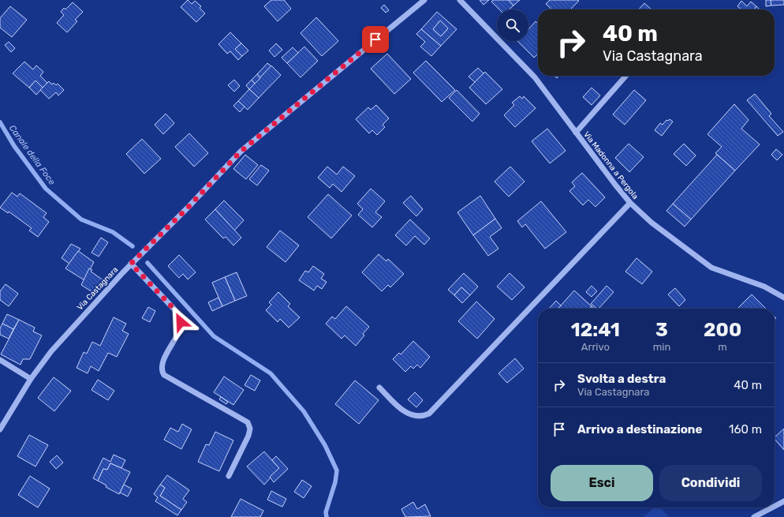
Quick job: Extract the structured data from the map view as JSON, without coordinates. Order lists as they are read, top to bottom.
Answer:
{
  "streets": {
    "street": ["Via Madonna a Pergola", "Via Castagnara"]
  },
  "water": ["Canale della Foce"],
  "page": {
    "turn": ["40 m", "Via Castagnara"],
    "eta": [
      "12:41",
      "Arrivo",
      "3",
      "min",
      "200",
      "m"
    ],
    "list": [
      {
        "name": "Svolta a destra",
        "note": "Via Castagnara",
        "value": "40 m"
      },
      {
        "name": "Arrivo a destinazione",
        "value": "160 m"
      }
    ],
    "buttons": ["Esci", "Condividi"]
  }
}
